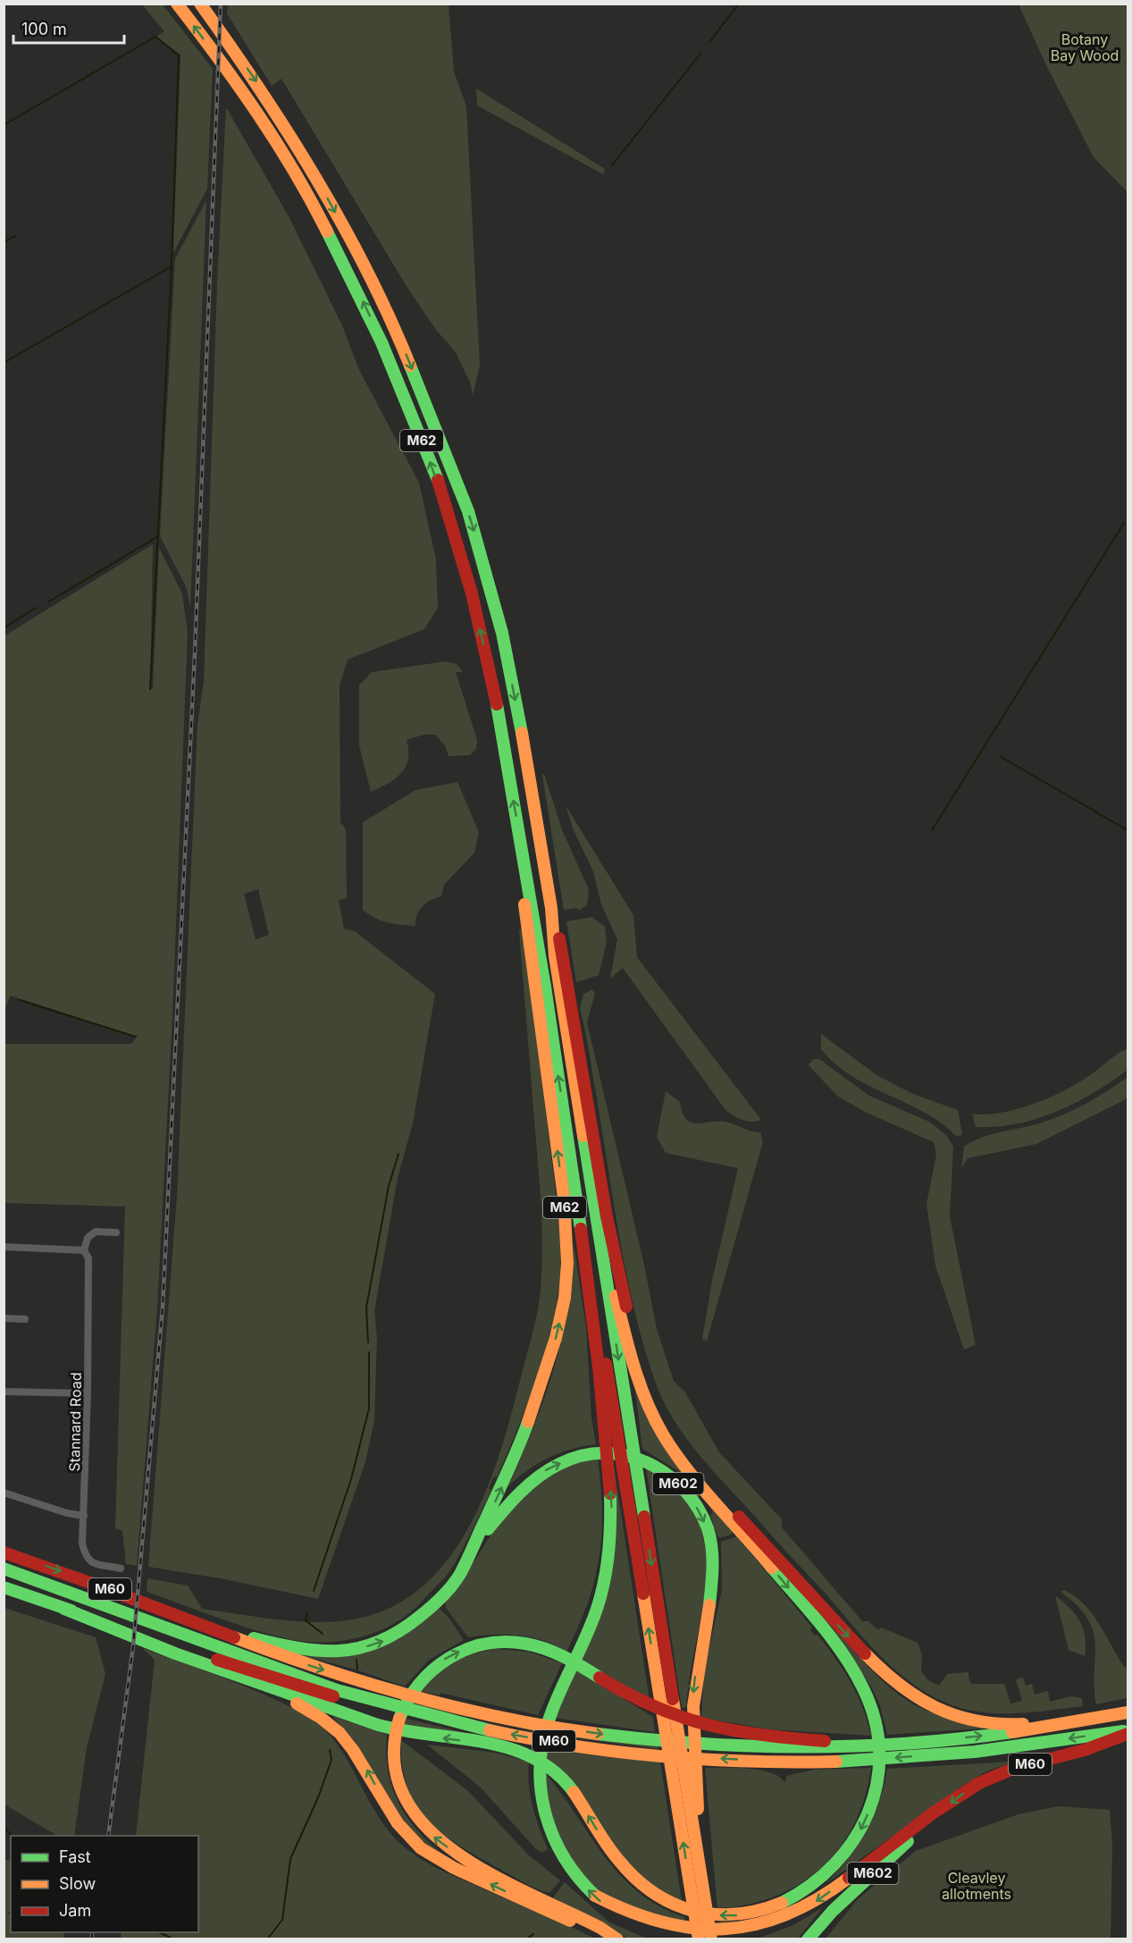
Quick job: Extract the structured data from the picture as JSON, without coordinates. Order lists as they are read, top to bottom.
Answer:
{
  "streets": {
    "highway": ["M62", "M602", "M60"],
    "street": ["Stannard Road"]
  },
  "crossings": [
    ["M62", "M602"],
    ["M62", "M60"],
    ["M602", "M60"]
  ],
  "parks": ["Botany Bay Wood", "Cleavley allotments"],
  "legend": ["Fast", "Slow", "Jam"],
  "scale_bar": "100 m"
}
